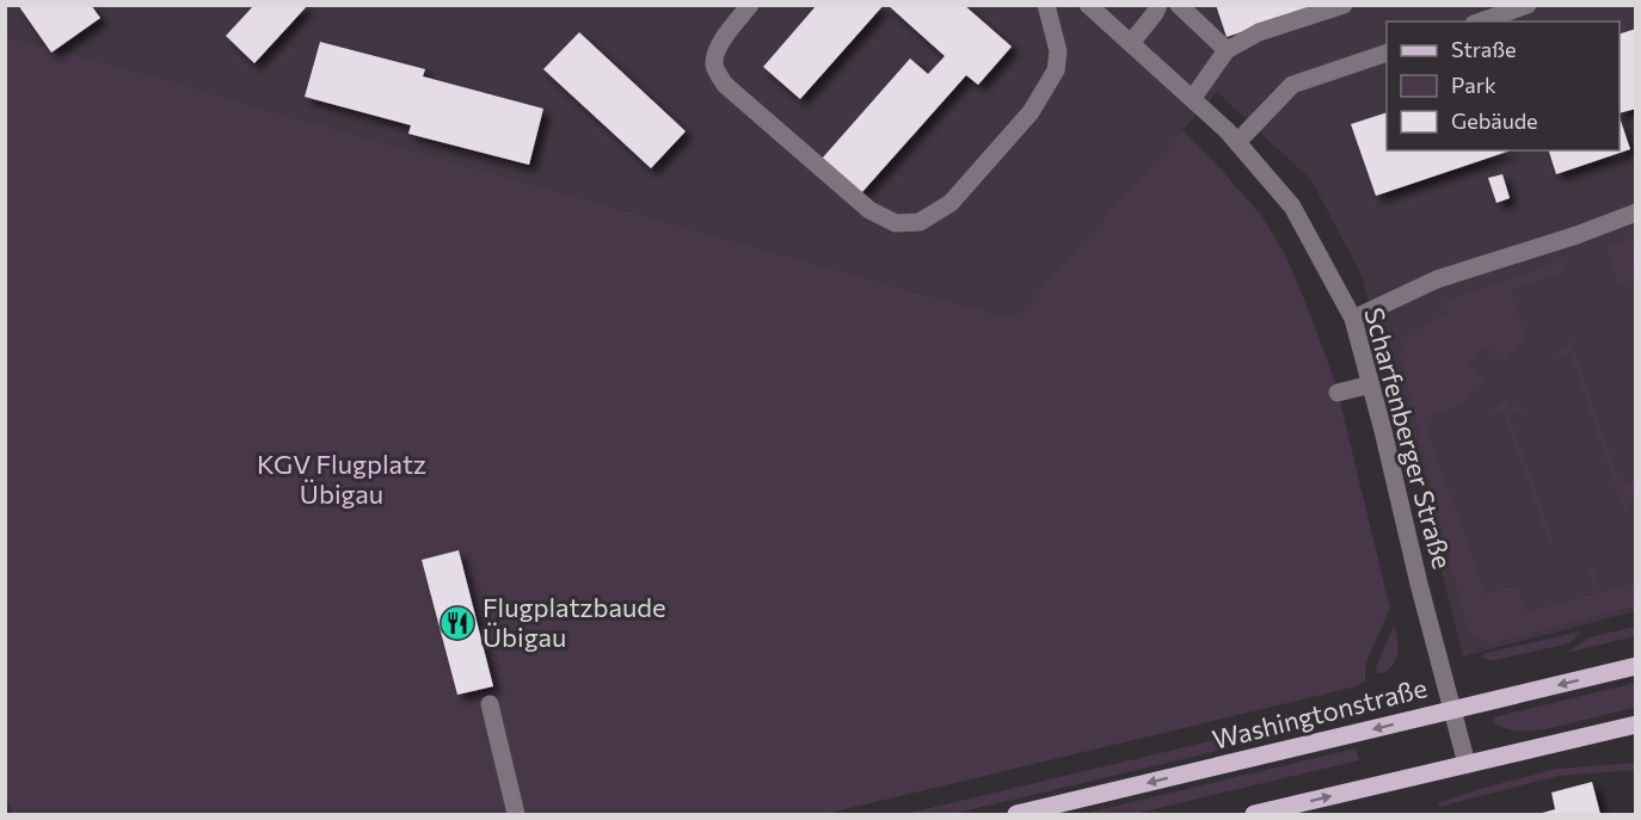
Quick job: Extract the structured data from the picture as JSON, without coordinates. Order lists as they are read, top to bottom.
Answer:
{
  "streets": {
    "main road": ["Washingtonstraße"],
    "street": ["Scharfenberger Straße"]
  },
  "crossings": [
    ["Scharfenberger Straße", "Washingtonstraße"]
  ],
  "parks": ["KGV Flugplatz Übigau"],
  "places": {
    "restaurant": ["Flugplatzbaude Übigau"]
  },
  "legend": ["Straße", "Park", "Gebäude"]
}
